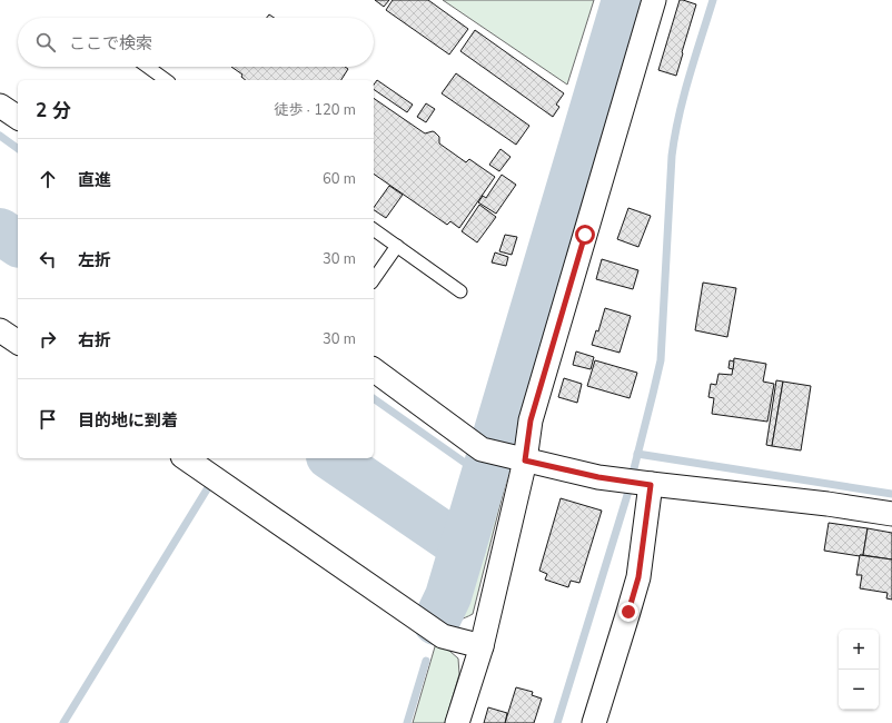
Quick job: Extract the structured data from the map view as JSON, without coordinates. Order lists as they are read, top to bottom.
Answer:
{
  "page": {
    "search": "ここで検索",
    "heading": ["2 分", "徒歩 · 120 m"],
    "list": [
      ["直進", "60 m"],
      ["左折", "30 m"],
      ["右折", "30 m"],
      "目的地に到着"
    ],
    "map_buttons": ["+", "−"]
  }
}
